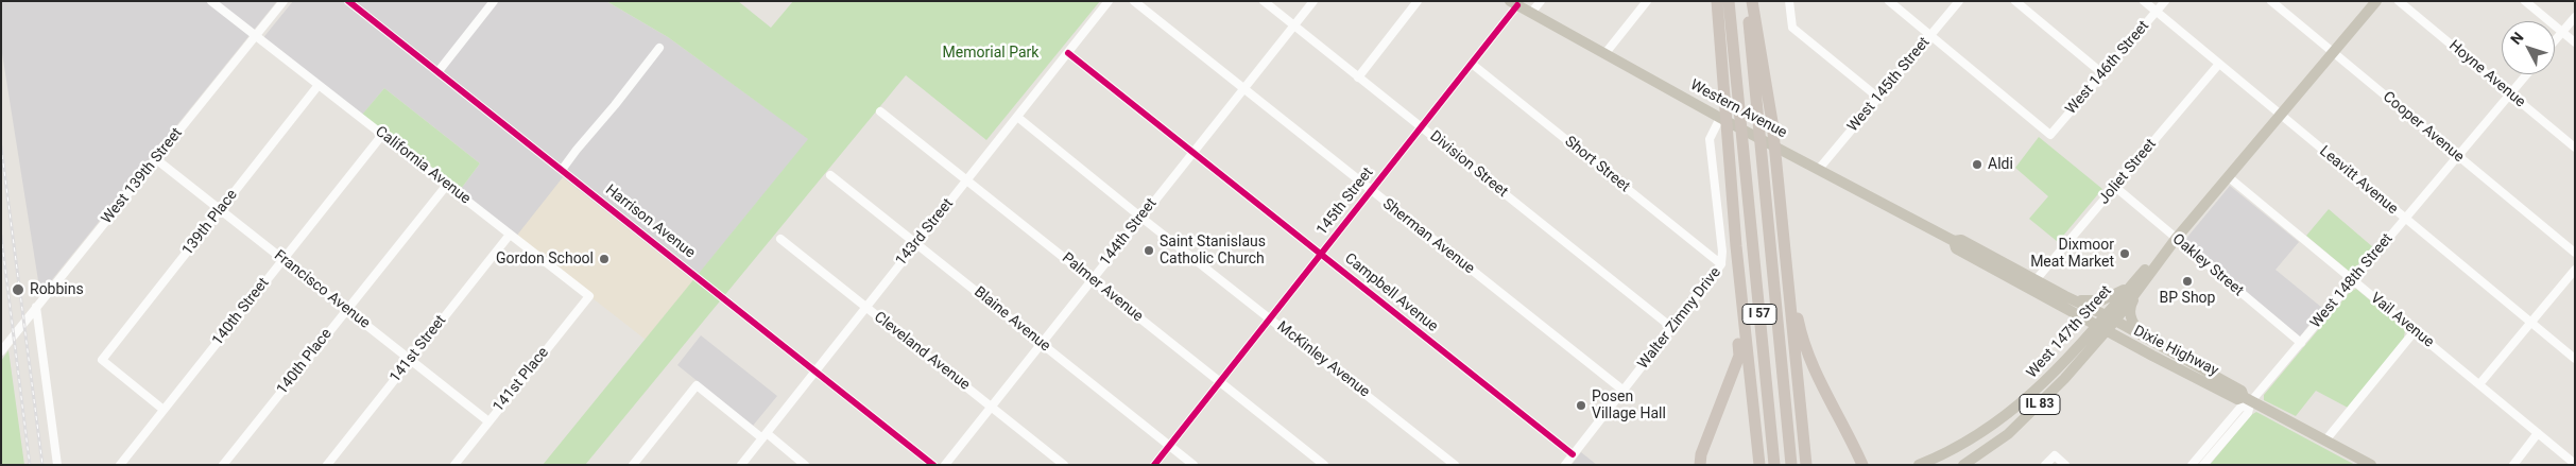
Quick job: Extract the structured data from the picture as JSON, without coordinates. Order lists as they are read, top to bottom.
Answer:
{
  "streets": {
    "highway": ["I 57"],
    "main road": [
      "Western Avenue",
      "West 147th Street",
      "Dixie Highway",
      "IL 83"
    ],
    "street": [
      "West 146th Street",
      "Hoyne Avenue",
      "West 145th Street",
      "Cooper Avenue",
      "Division Street",
      "Short Street",
      "California Avenue",
      "Joliet Street",
      "West 139th Street",
      "Leavitt Avenue",
      "145th Street",
      "Harrison Avenue",
      "139th Place",
      "143rd Street",
      "144th Street",
      "Sherman Avenue",
      "Oakley Street",
      "West 148th Street",
      "Palmer Avenue",
      "Francisco Avenue",
      "Campbell Avenue",
      "140th Street",
      "Walter Zimny Drive",
      "Blaine Avenue",
      "Vail Avenue",
      "141st Street",
      "Cleveland Avenue",
      "McKinley Avenue",
      "140th Place",
      "141st Place"
    ]
  },
  "crossings": [
    ["West 146th Street", "West 145th Street"],
    ["West 146th Street", "Leavitt Avenue"],
    ["Hoyne Avenue", "West 148th Street"],
    ["West 145th Street", "Western Avenue"],
    ["Western Avenue", "Joliet Street"],
    ["Western Avenue", "145th Street"],
    ["Western Avenue", "Walter Zimny Drive"],
    ["Western Avenue", "West 147th Street"],
    ["Western Avenue", "Dixie Highway"],
    ["Cooper Avenue", "West 148th Street"],
    ["Cooper Avenue", "West 147th Street"],
    ["Division Street", "145th Street"],
    ["Division Street", "144th Street"],
    ["Division Street", "Walter Zimny Drive"],
    ["Short Street", "145th Street"],
    ["Short Street", "Walter Zimny Drive"],
    ["California Avenue", "West 139th Street"],
    ["California Avenue", "139th Place"],
    ["California Avenue", "140th Street"],
    ["California Avenue", "141st Street"],
    ["California Avenue", "140th Place"],
    ["California Avenue", "141st Place"],
    ["Joliet Street", "Leavitt Avenue"],
    ["Joliet Street", "Oakley Street"],
    ["West 139th Street", "Francisco Avenue"],
    ["Leavitt Avenue", "West 148th Street"],
    ["Leavitt Avenue", "West 147th Street"],
    ["145th Street", "Sherman Avenue"],
    ["145th Street", "Palmer Avenue"],
    ["145th Street", "Campbell Avenue"],
    ["145th Street", "Blaine Avenue"],
    ["145th Street", "McKinley Avenue"],
    ["Harrison Avenue", "143rd Street"],
    ["139th Place", "Francisco Avenue"],
    ["139th Place", "140th Street"],
    ["143rd Street", "Palmer Avenue"],
    ["143rd Street", "Campbell Avenue"],
    ["143rd Street", "Blaine Avenue"],
    ["143rd Street", "Cleveland Avenue"],
    ["143rd Street", "McKinley Avenue"],
    ["144th Street", "Sherman Avenue"],
    ["144th Street", "Palmer Avenue"],
    ["144th Street", "Campbell Avenue"],
    ["144th Street", "Blaine Avenue"],
    ["144th Street", "Cleveland Avenue"],
    ["144th Street", "McKinley Avenue"],
    ["Sherman Avenue", "Walter Zimny Drive"],
    ["Oakley Street", "West 148th Street"],
    ["Oakley Street", "West 147th Street"],
    ["West 148th Street", "Vail Avenue"],
    ["West 148th Street", "Dixie Highway"],
    ["Francisco Avenue", "140th Street"],
    ["Francisco Avenue", "141st Street"],
    ["Francisco Avenue", "140th Place"],
    ["Francisco Avenue", "141st Place"],
    ["Campbell Avenue", "Walter Zimny Drive"],
    ["Vail Avenue", "West 147th Street"],
    ["West 147th Street", "Dixie Highway"]
  ],
  "parks": ["Memorial Park"],
  "places": [
    "Aldi",
    "Saint Stanislaus Catholic Church",
    "Dixmoor Meat Market",
    "Gordon School",
    "BP Shop",
    "Robbins",
    "Posen Village Hall"
  ],
  "north": "top left"
}
